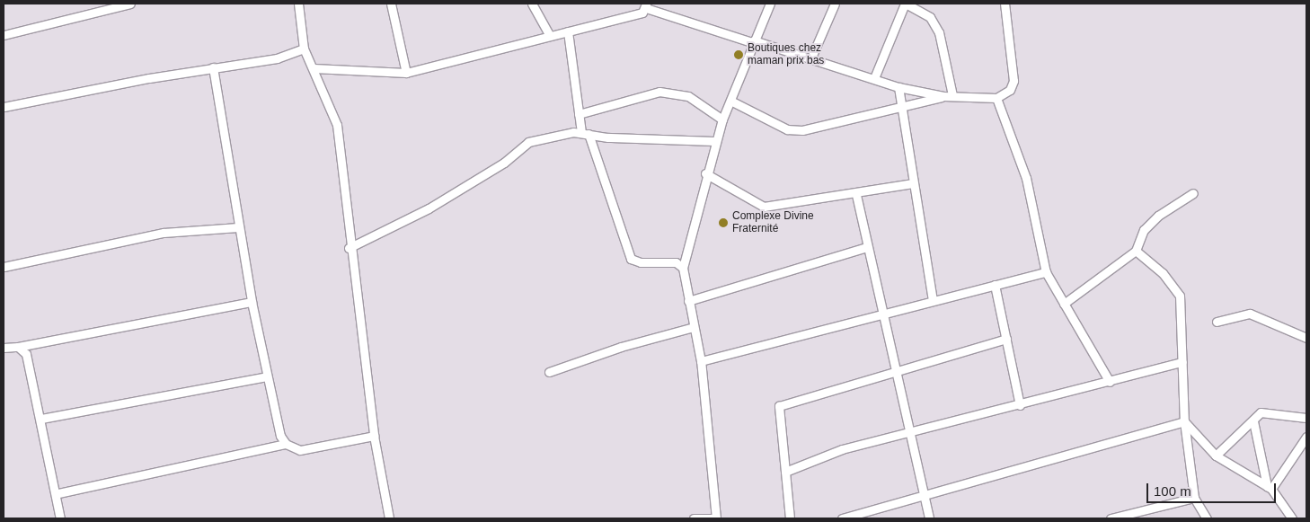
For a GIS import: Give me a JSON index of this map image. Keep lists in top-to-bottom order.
{
  "places": ["Boutiques chez maman prix bas", "Complexe Divine Fraternité"],
  "scale_bar": "100 m"
}
